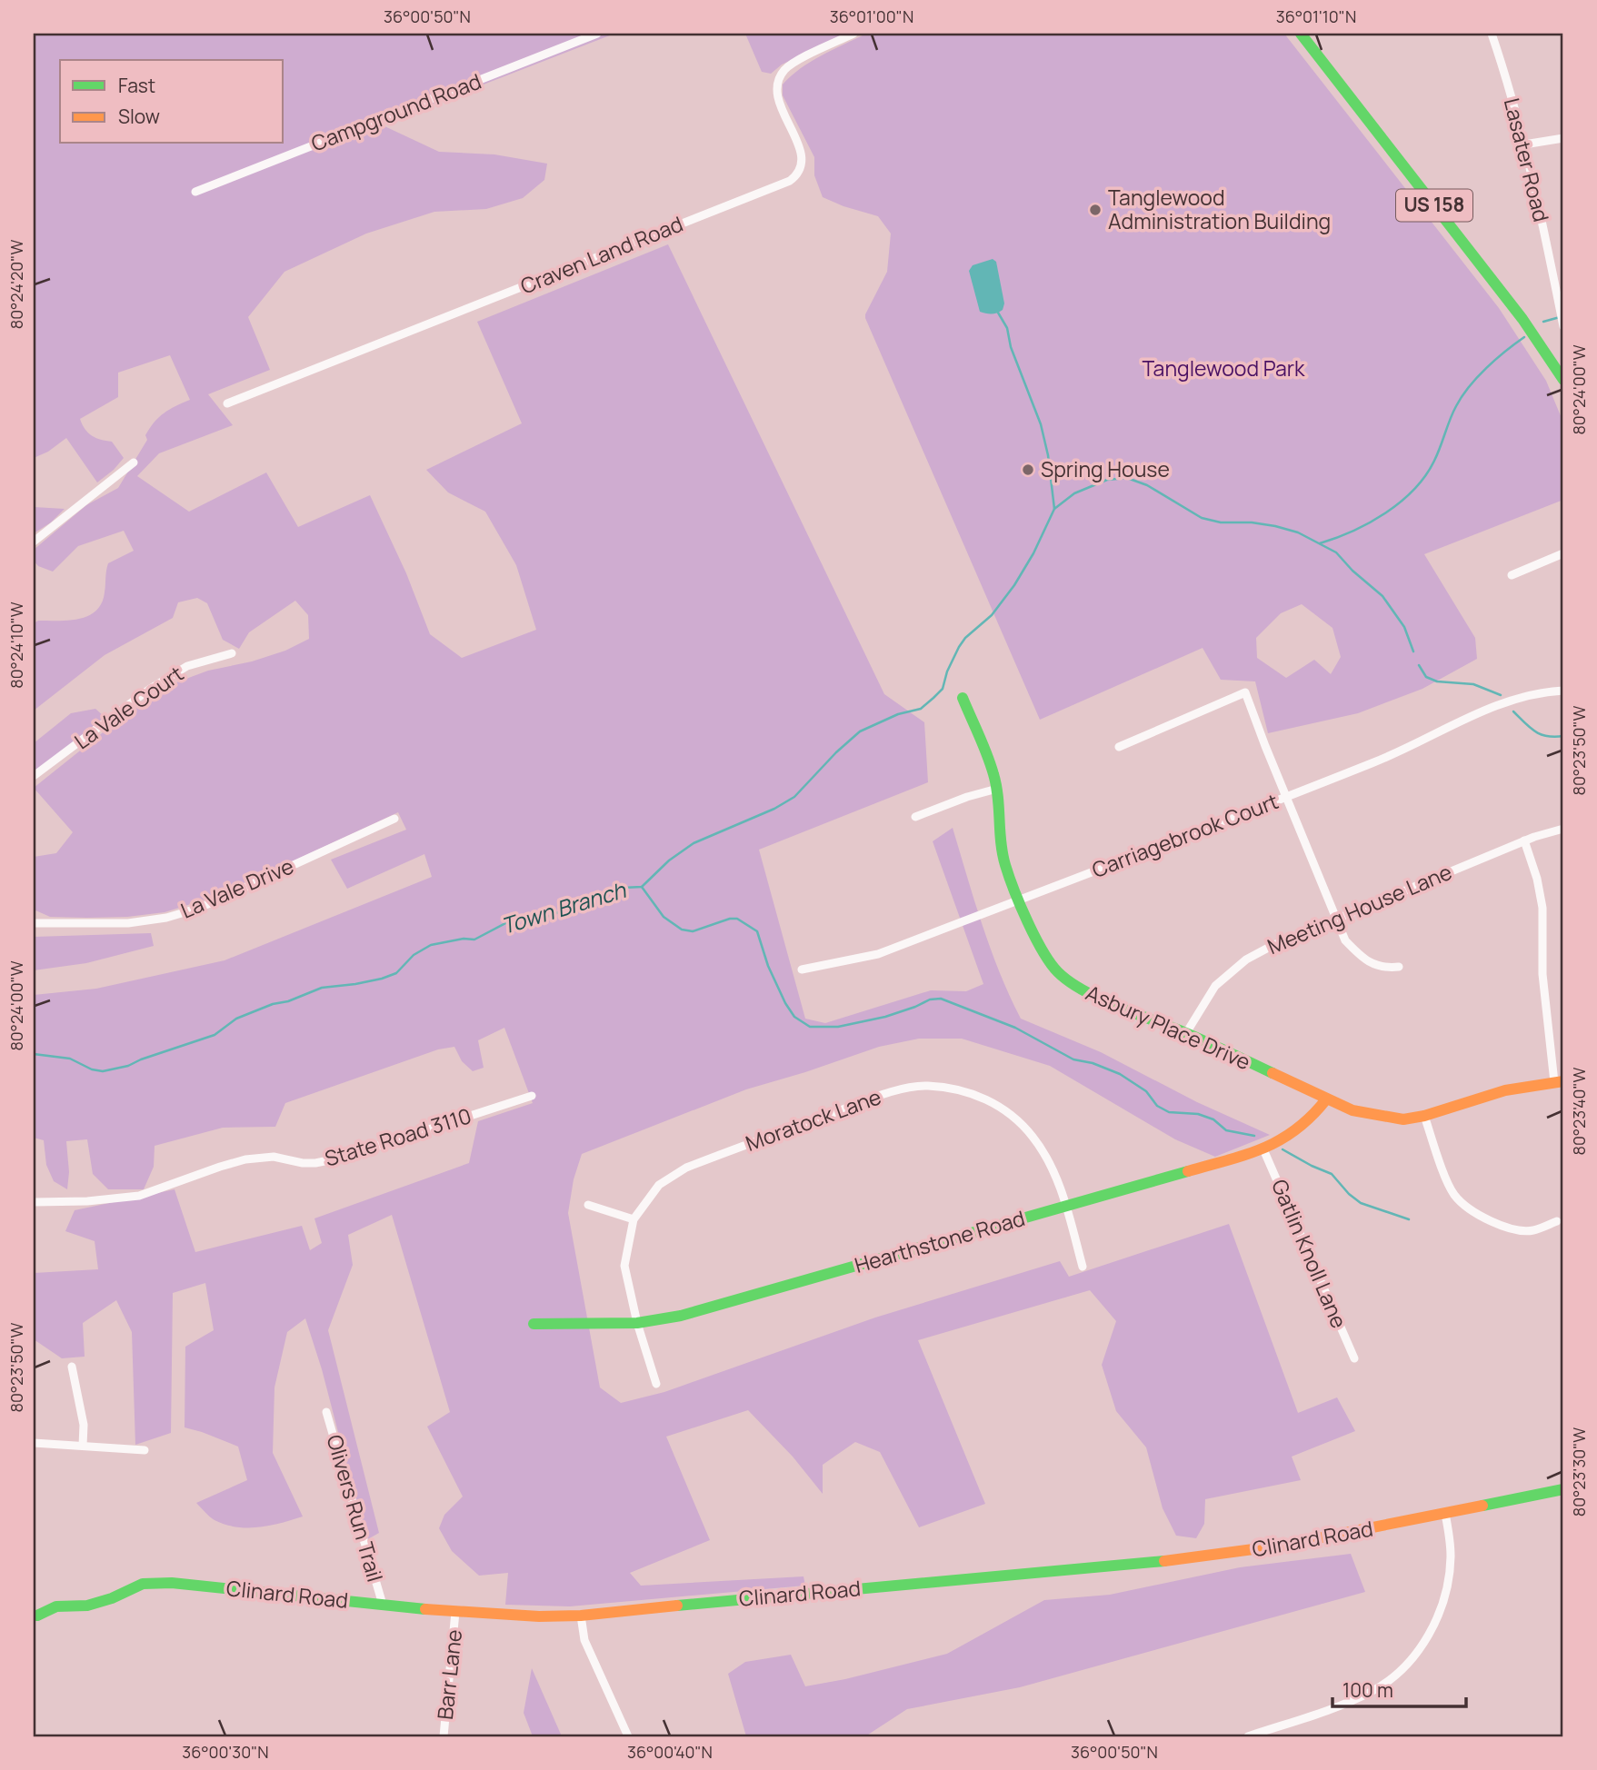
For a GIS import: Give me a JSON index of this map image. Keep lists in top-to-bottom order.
{
  "streets": {
    "street": [
      "Campground Road",
      "Lasater Road",
      "US 158",
      "Craven Land Road",
      "La Vale Court",
      "Carriagebrook Court",
      "La Vale Drive",
      "Meeting House Lane",
      "Asbury Place Drive",
      "Moratock Lane",
      "State Road 3110",
      "Hearthstone Road",
      "Gatlin Knoll Lane",
      "Olivers Run Trail",
      "Clinard Road",
      "Barr Lane"
    ]
  },
  "crossings": [
    ["Carriagebrook Court", "Asbury Place Drive"],
    ["Meeting House Lane", "Asbury Place Drive"],
    ["Asbury Place Drive", "Hearthstone Road"],
    ["Moratock Lane", "Hearthstone Road"],
    ["Hearthstone Road", "Gatlin Knoll Lane"],
    ["Olivers Run Trail", "Clinard Road"],
    ["Clinard Road", "Barr Lane"]
  ],
  "water": ["Town Branch"],
  "parks": ["Tanglewood Park"],
  "places": ["Tanglewood Administration Building", "Spring House"],
  "legend": ["Fast", "Slow"],
  "scale_bar": "100 m",
  "coordinates": [
    "36°00'50\"N",
    "36°01'00\"N",
    "36°01'10\"N",
    "80°24'20\"W",
    "80°24'00\"W",
    "80°24'10\"W",
    "80°23'50\"W",
    "80°23'40\"W",
    "80°23'30\"W",
    "36°00'30\"N",
    "36°00'40\"N"
  ]
}
